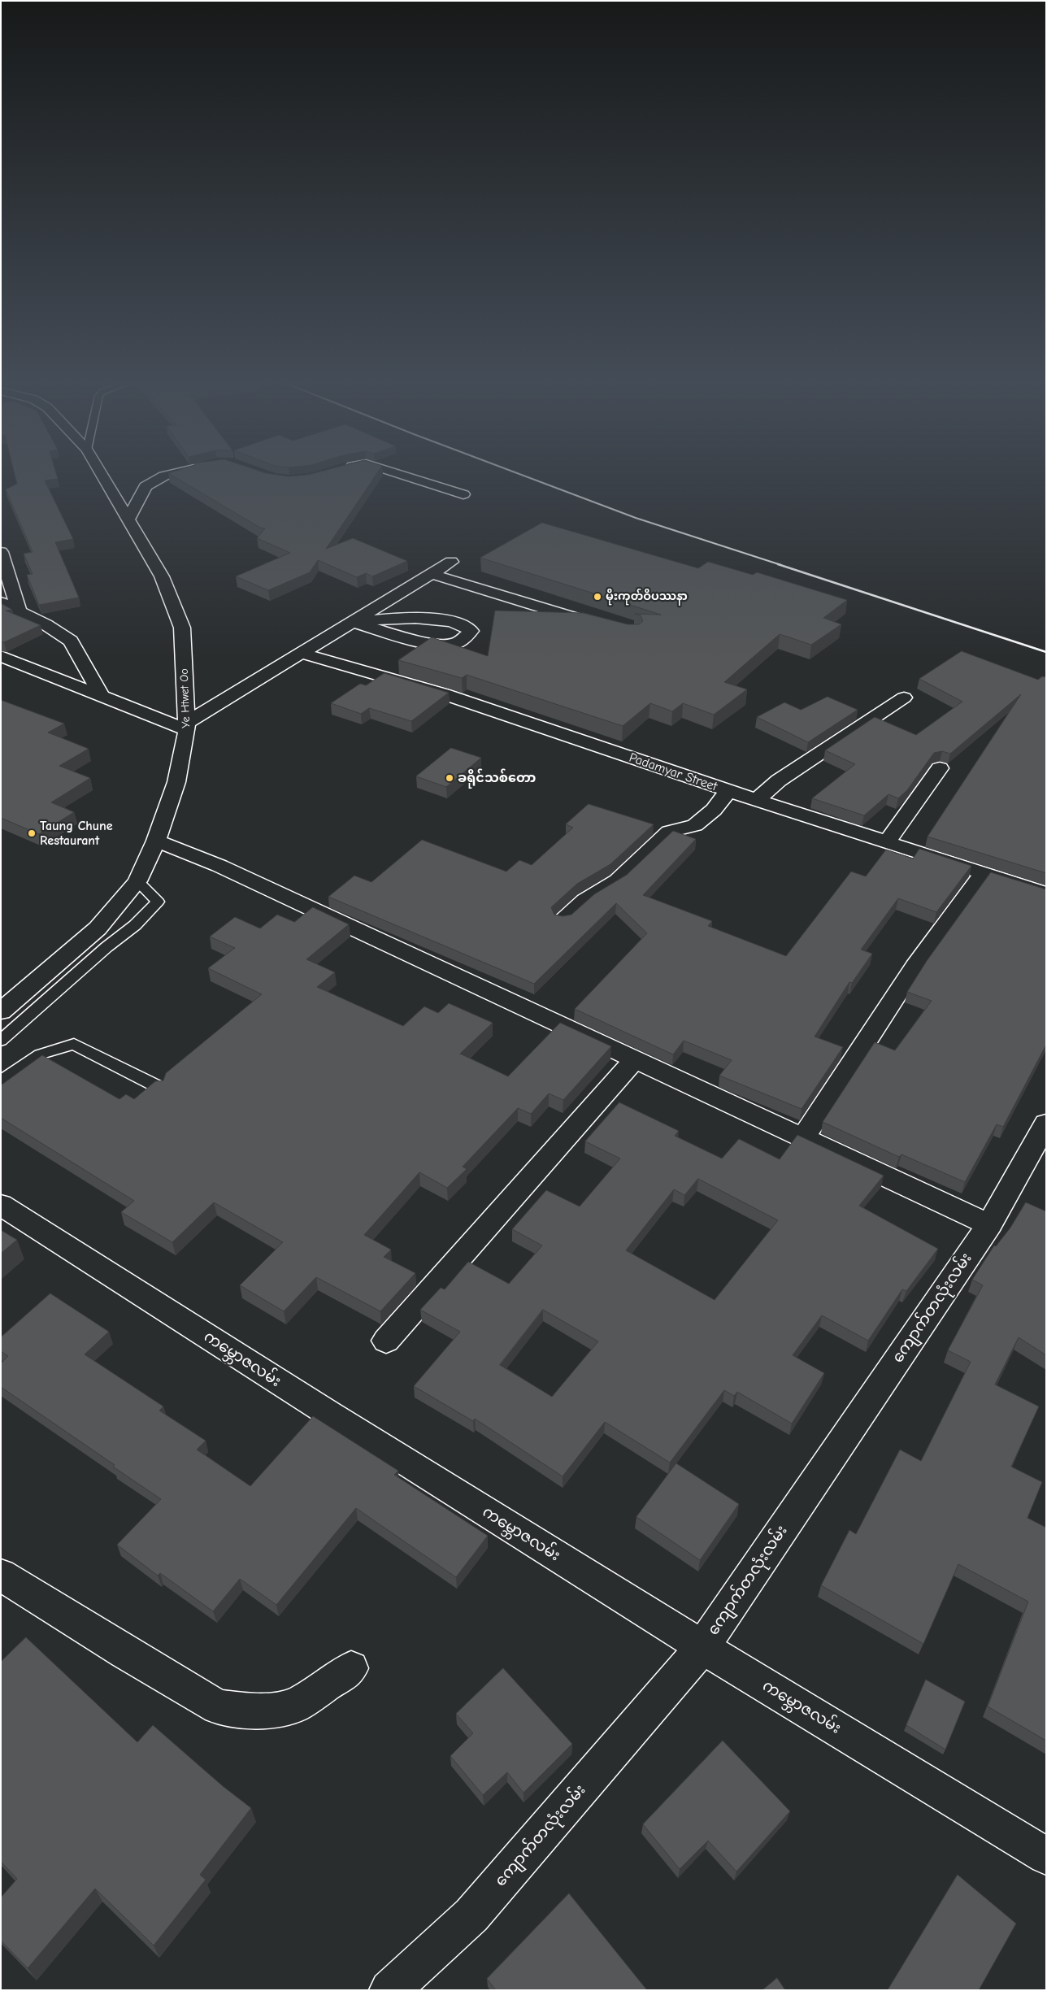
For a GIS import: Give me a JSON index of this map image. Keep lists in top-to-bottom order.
{
  "streets": {
    "street": [
      "Ye Htwet Oo",
      "Padamyar Street",
      "ကျောက်တလုံးလမ်း",
      "ကမ္ဘောဇလမ်း"
    ]
  },
  "crossings": [
    ["ကျောက်တလုံးလမ်း", "ကမ္ဘောဇလမ်း"]
  ],
  "places": ["မိုးကုတ်ဝိပဿနာ", "ခရိုင်သစ်တော", "Taung Chune Restaurant"]
}
